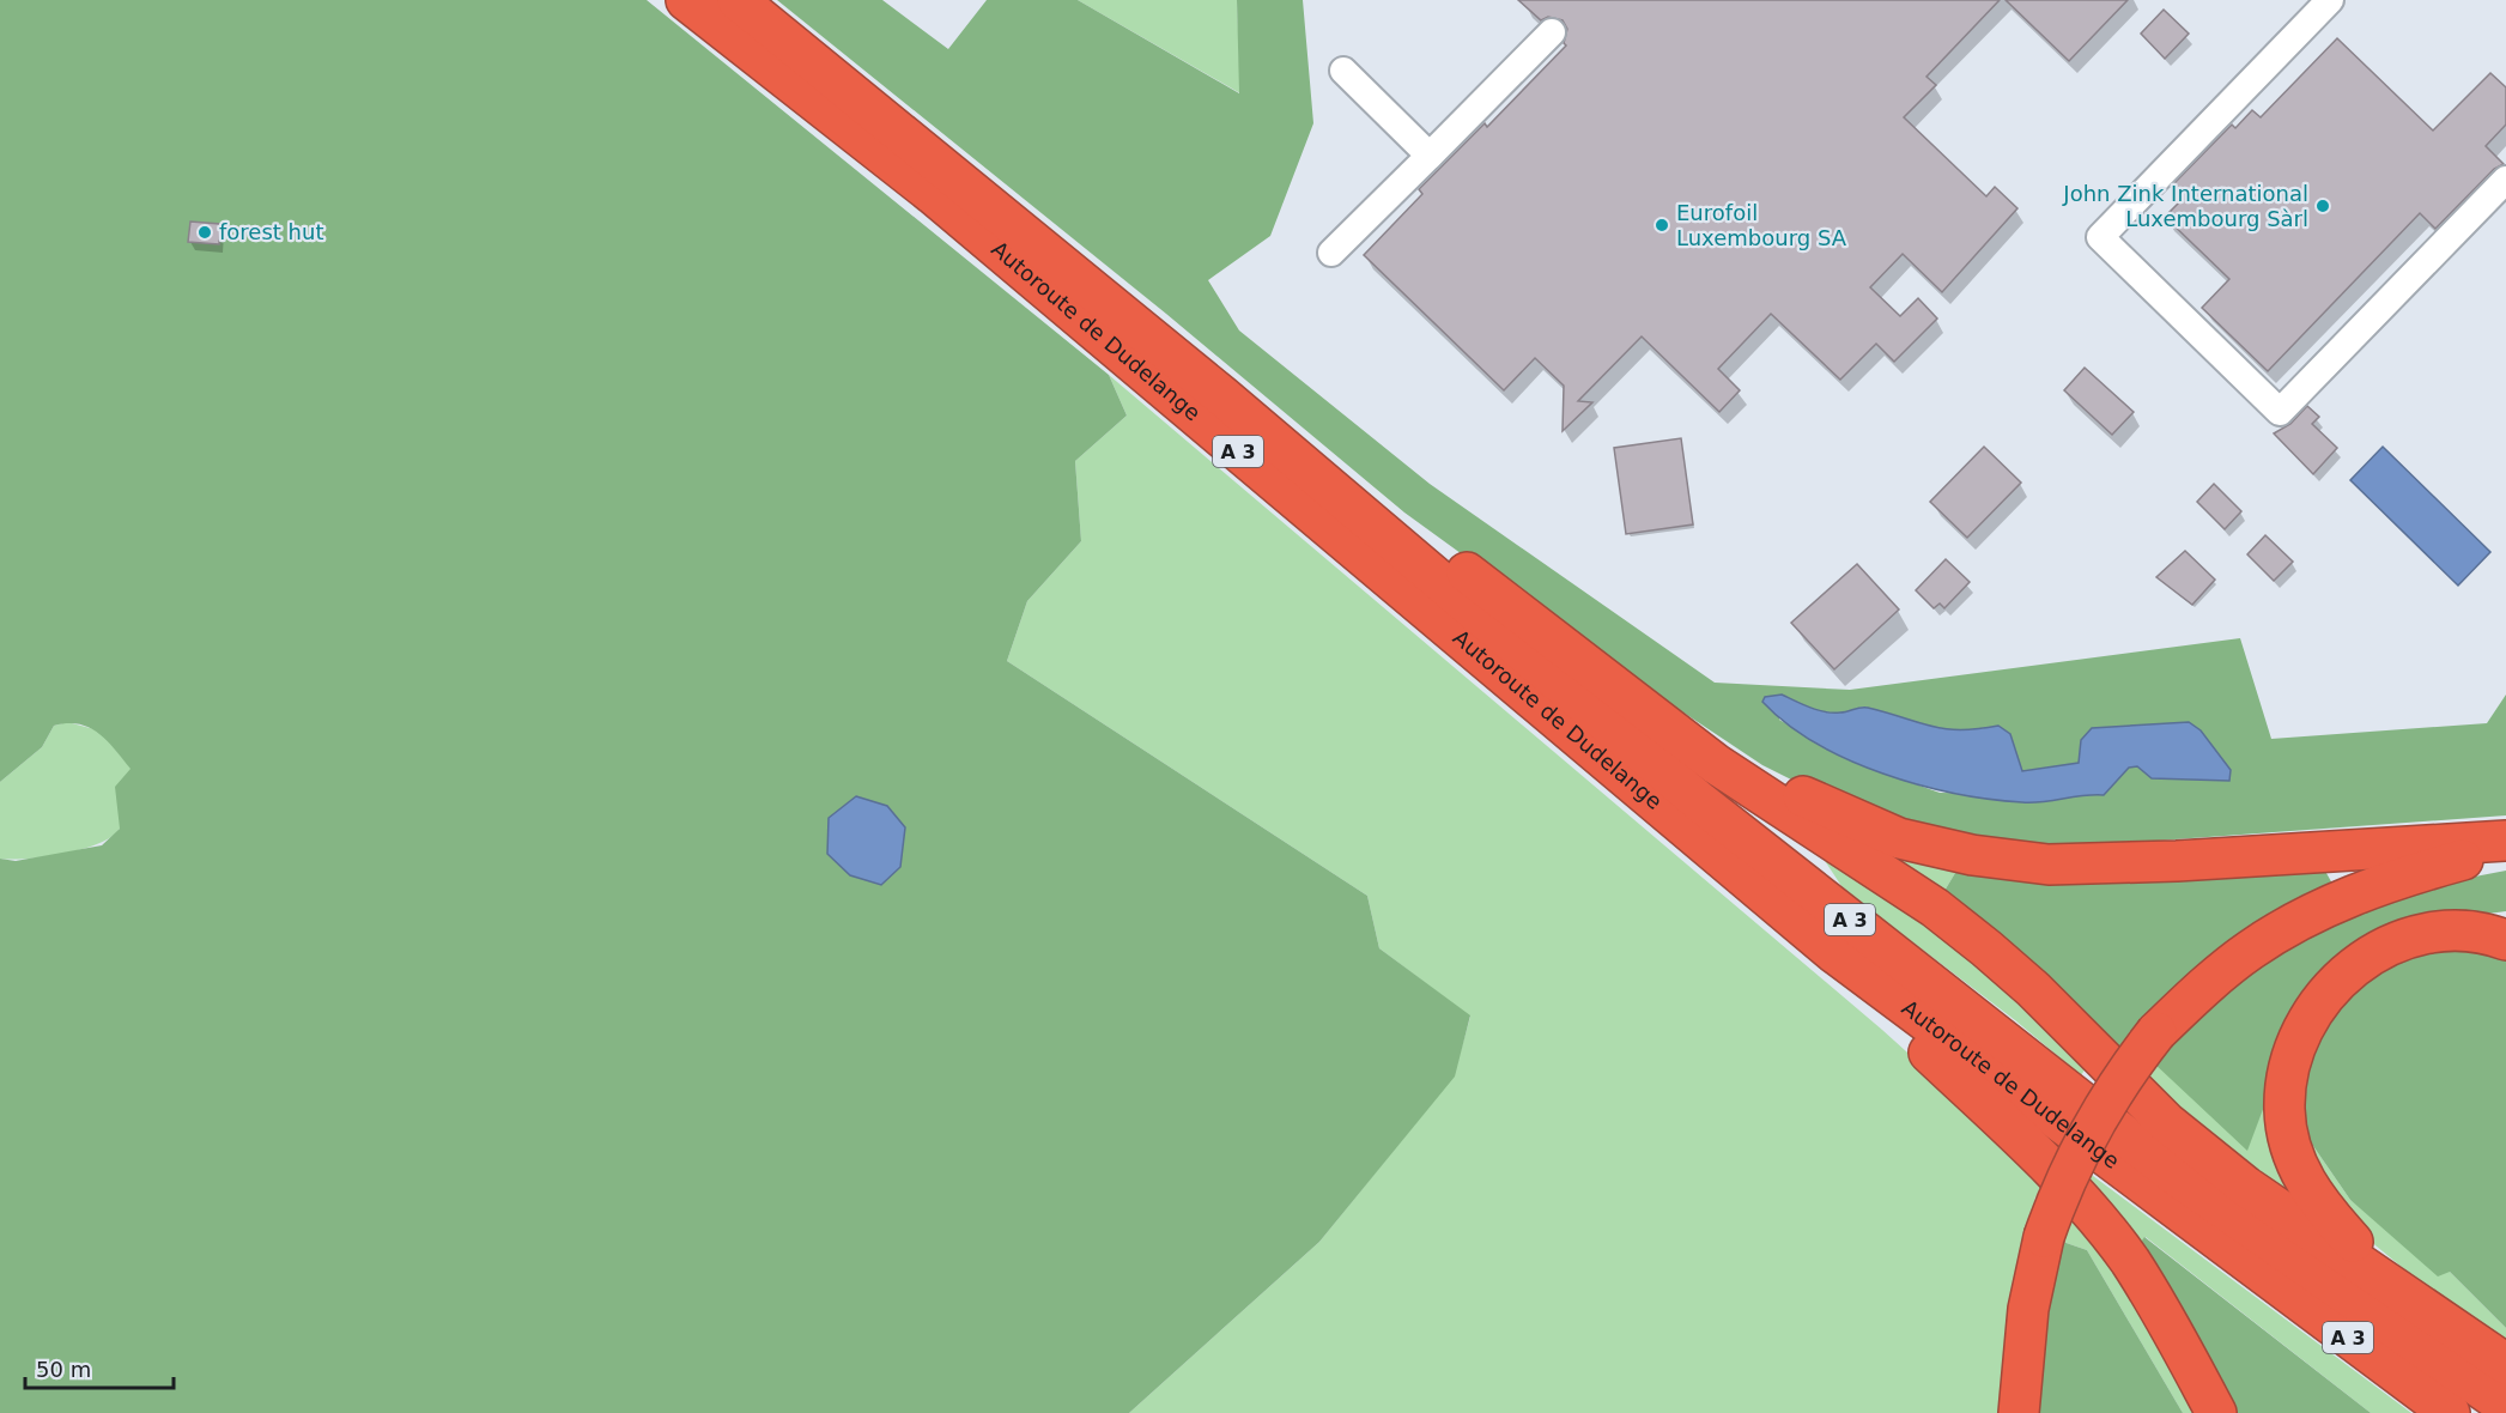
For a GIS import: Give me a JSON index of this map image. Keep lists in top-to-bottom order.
{
  "streets": {
    "highway": ["Autoroute de Dudelange", "A 3"]
  },
  "crossings": [
    ["Autoroute de Dudelange", "A 3"]
  ],
  "places": ["John Zink International Luxembourg Sàrl", "Eurofoil Luxembourg SA", "forest hut"],
  "scale_bar": "50 m"
}
